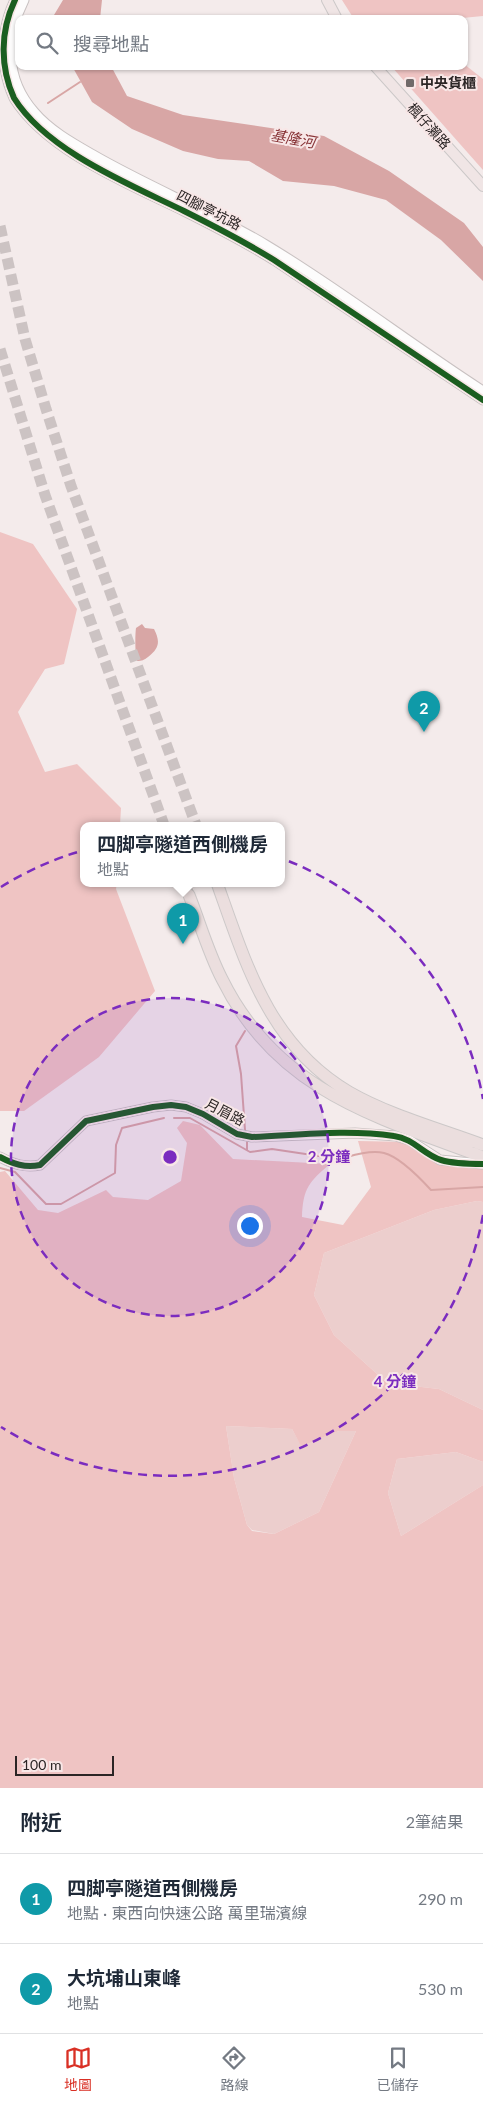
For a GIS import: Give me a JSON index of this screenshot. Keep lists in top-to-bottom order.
{
  "streets": {
    "main road": ["楓仔瀨路"],
    "street": ["四腳亭坑路", "月眉路"]
  },
  "water": ["基隆河"],
  "places": {
    "transit": ["中央貨櫃"]
  },
  "scale_bar": "100 m",
  "page": {
    "search": "搜尋地點",
    "pins": ["2", "1"],
    "popup": ["四脚亭隧道西側機房", "地點"],
    "scale": "100 m",
    "heading": ["附近", "2筆結果"],
    "list": [
      {
        "mark": "1",
        "name": "四脚亭隧道西側機房",
        "note": "地點 · 東西向快速公路 萬里瑞濱線",
        "value": "290 m"
      },
      {
        "mark": "2",
        "name": "大坑埔山東峰",
        "note": "地點",
        "value": "530 m"
      }
    ],
    "nav": ["地圖", "路線", "已儲存"]
  },
  "rings": ["2 分鐘", "4 分鐘"]
}
